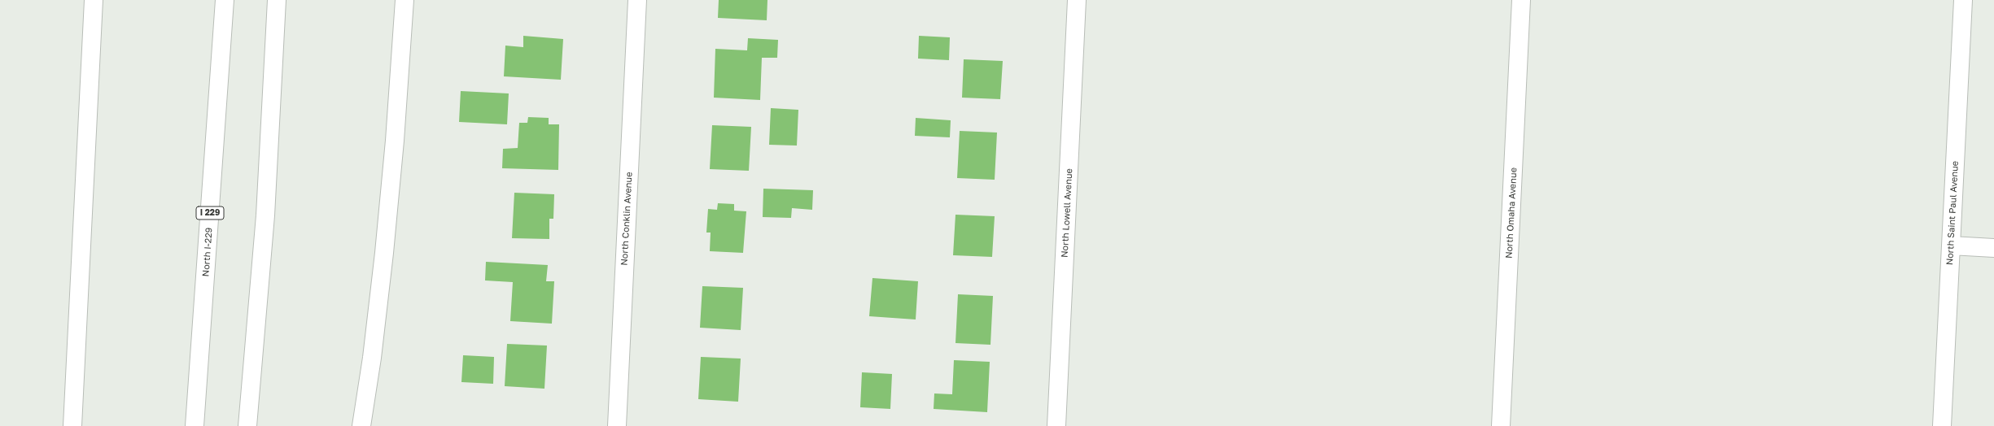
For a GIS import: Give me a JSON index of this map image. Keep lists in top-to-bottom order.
{
  "streets": {
    "main road": [
      "I 229",
      "North Lowell Avenue",
      "North Omaha Avenue",
      "North Saint Paul Avenue",
      "North Conklin Avenue",
      "North I-229"
    ]
  }
}
